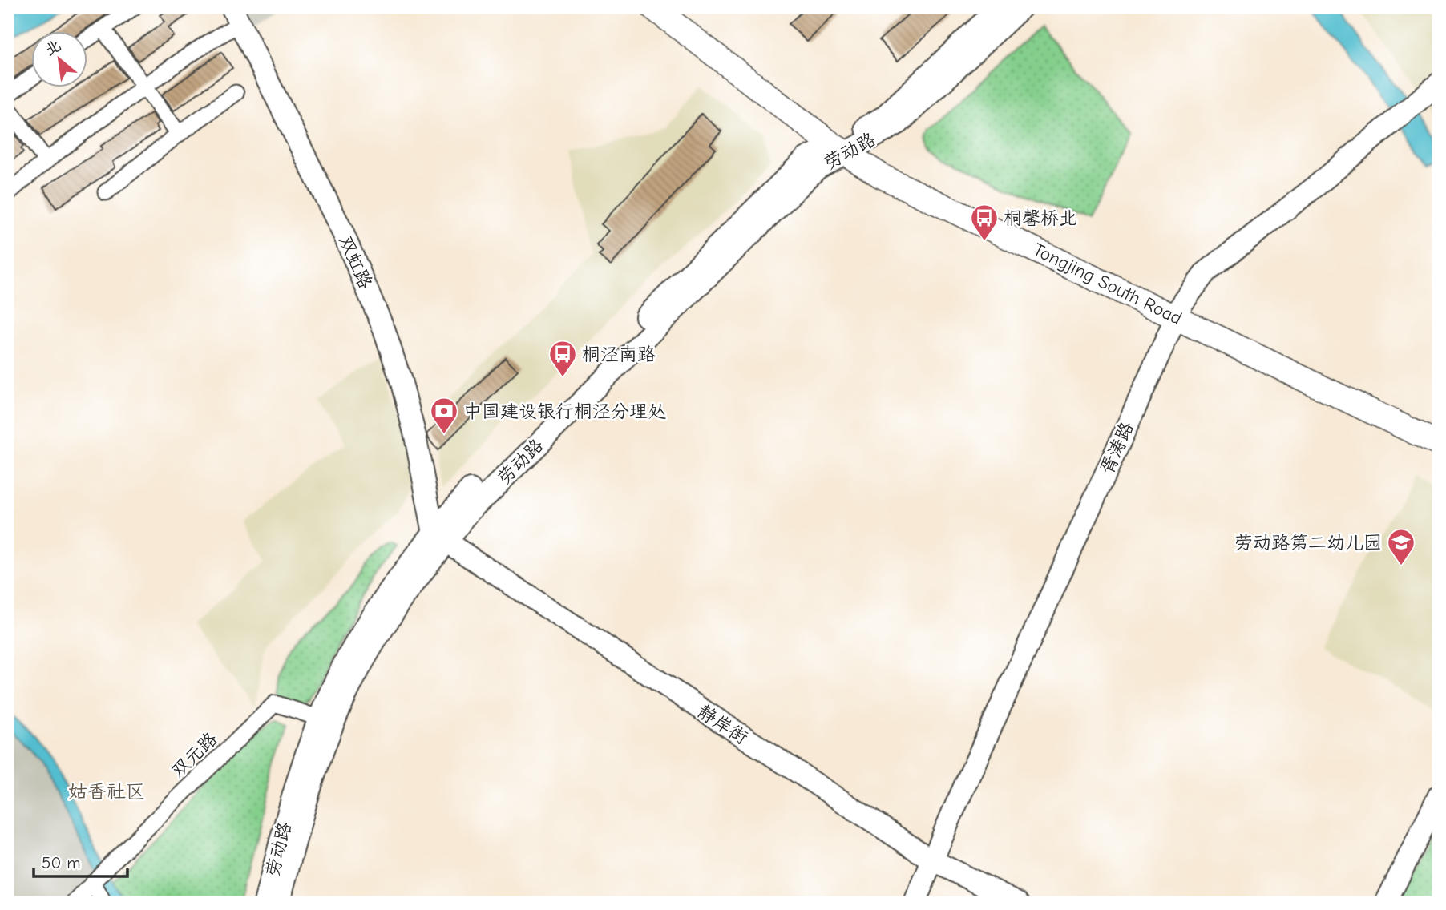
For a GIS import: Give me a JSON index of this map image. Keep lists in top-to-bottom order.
{
  "streets": {
    "main road": ["Tongjing South Road"],
    "street": [
      "劳动路",
      "双虹路",
      "胥涛路",
      "静岸街",
      "双元路"
    ]
  },
  "crossings": [
    ["劳动路", "双虹路"],
    ["劳动路", "Tongjing South Road"],
    ["劳动路", "静岸街"],
    ["劳动路", "双元路"],
    ["双虹路", "静岸街"],
    ["Tongjing South Road", "胥涛路"],
    ["胥涛路", "静岸街"]
  ],
  "districts": ["姑香社区"],
  "places": {
    "bus stop": ["桐馨桥北", "桐泾南路"],
    "bank": ["中国建设银行桐泾分理处"],
    "school or university": ["劳动路第二幼儿园"]
  },
  "scale_bar": "50 m",
  "north": "top left"
}
